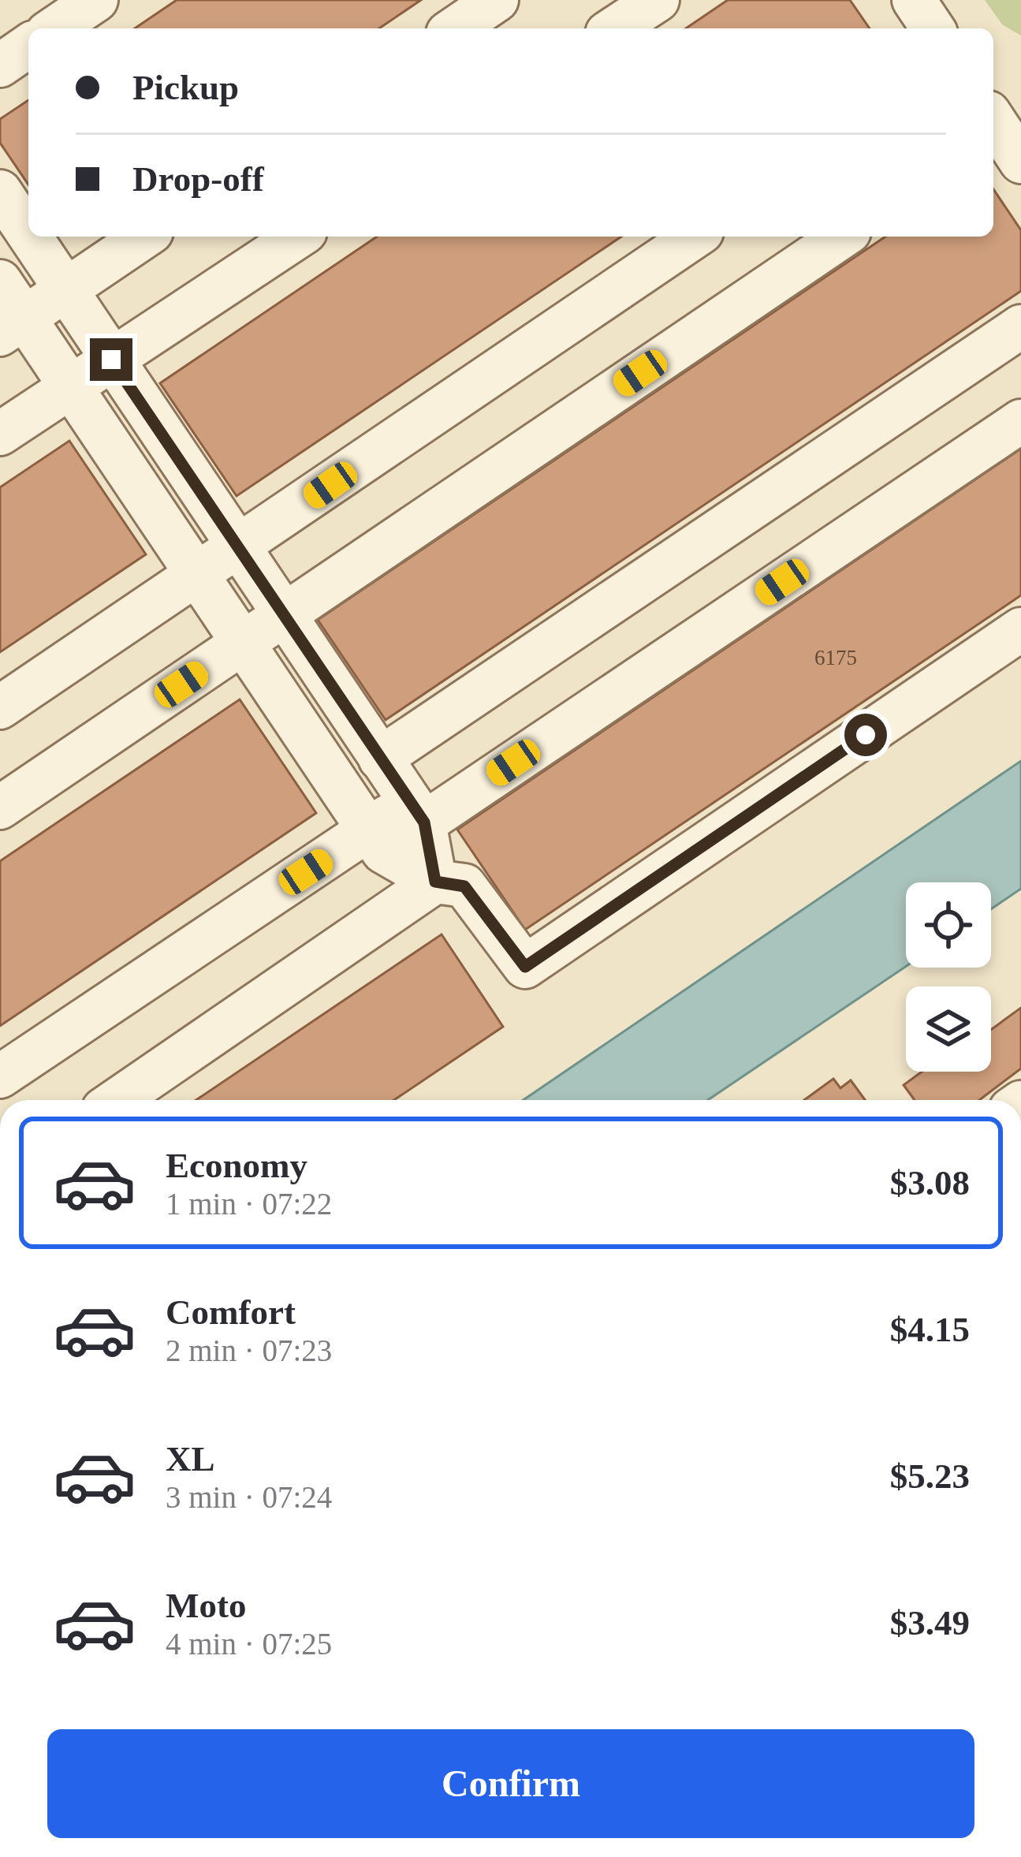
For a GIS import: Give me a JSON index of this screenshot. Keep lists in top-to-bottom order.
{
  "house_numbers": ["6175"],
  "page": {
    "banner": ["Pickup", "Drop-off"],
    "list": [
      {
        "name": "Economy",
        "note": "1 min · 07:22",
        "value": "$3.08"
      },
      {
        "name": "Comfort",
        "note": "2 min · 07:23",
        "value": "$4.15"
      },
      {
        "name": "XL",
        "note": "3 min · 07:24",
        "value": "$5.23"
      },
      {
        "name": "Moto",
        "note": "4 min · 07:25",
        "value": "$3.49"
      }
    ],
    "buttons": "Confirm"
  }
}
